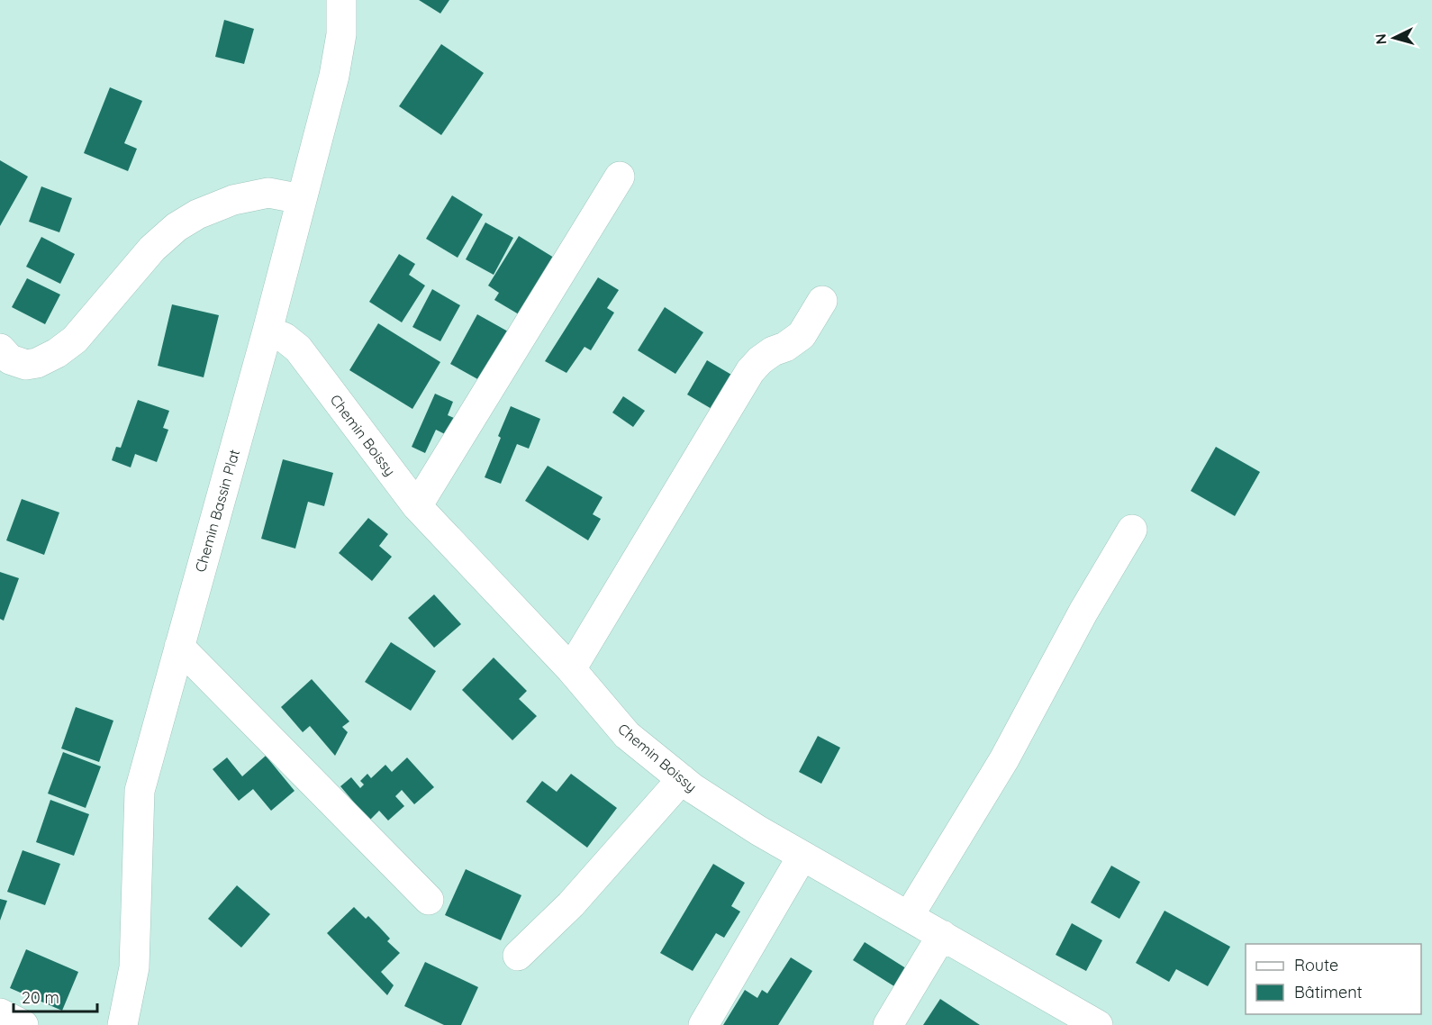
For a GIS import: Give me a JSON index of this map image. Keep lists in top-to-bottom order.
{
  "streets": {
    "street": ["Chemin Boissy", "Chemin Bassin Plat"]
  },
  "crossings": [
    ["Chemin Boissy", "Chemin Bassin Plat"]
  ],
  "legend": ["Route", "Bâtiment"],
  "scale_bar": "20 m",
  "north": "left"
}
